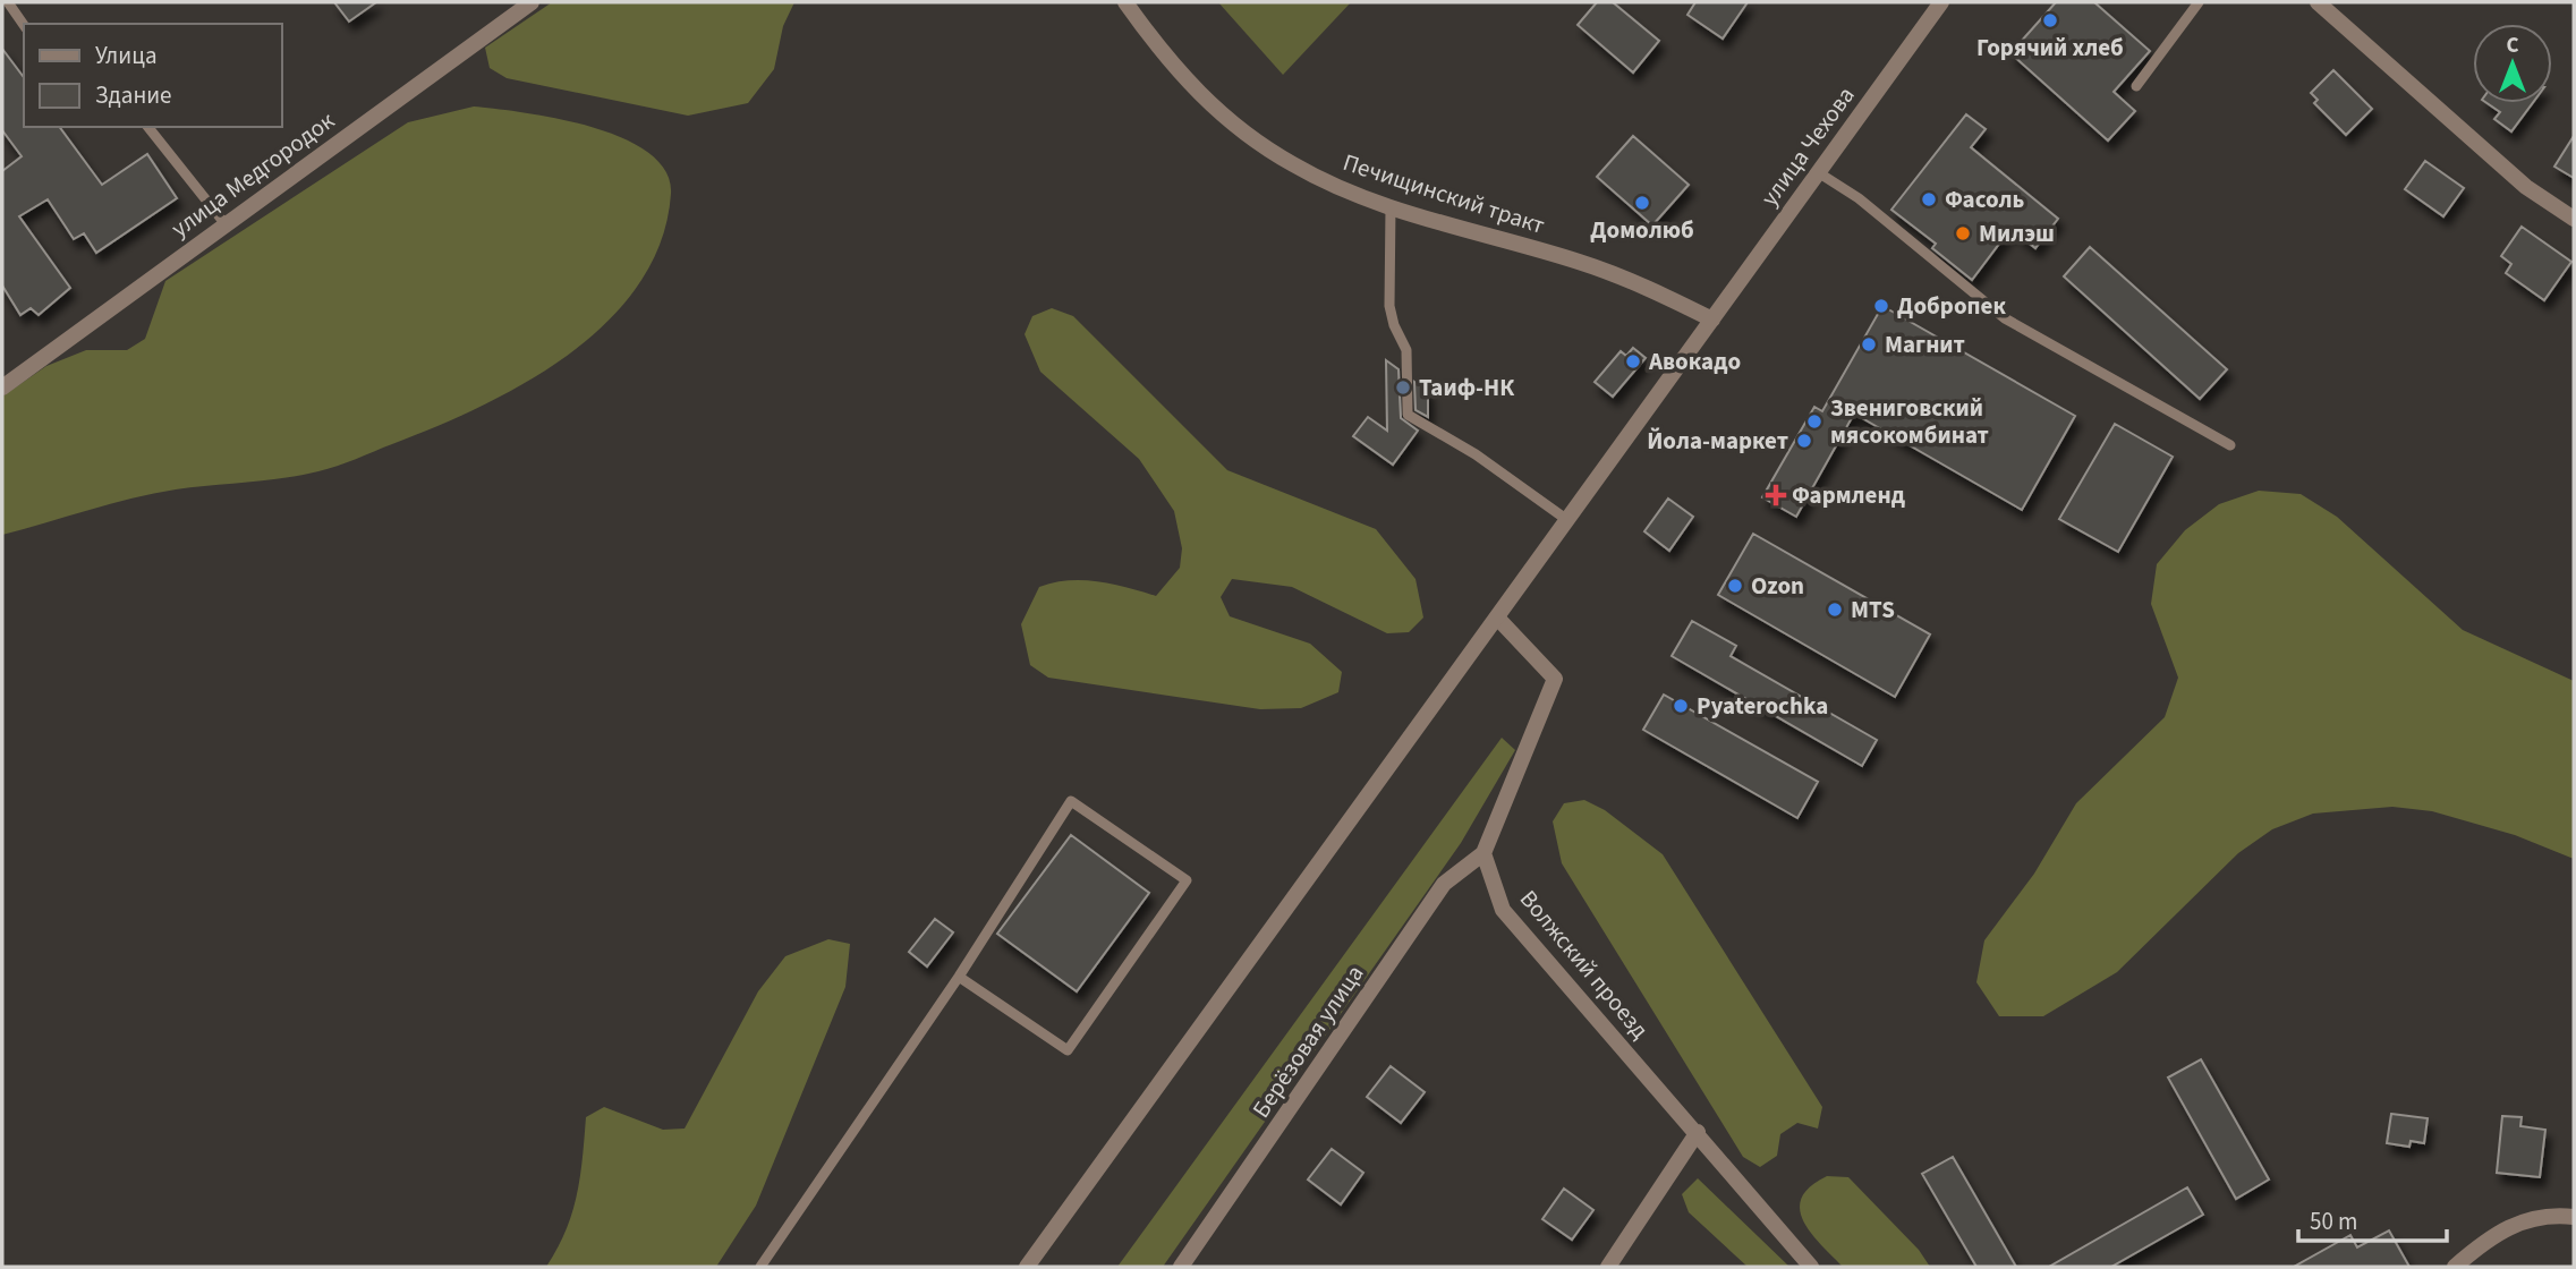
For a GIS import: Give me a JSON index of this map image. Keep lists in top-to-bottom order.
{
  "streets": {
    "street": [
      "улица Чехова",
      "улица Медгородок",
      "Печищинский тракт",
      "Волжский проезд",
      "Берёзовая улица"
    ]
  },
  "crossings": [
    ["улица Чехова", "Печищинский тракт"],
    ["Волжский проезд", "Берёзовая улица"]
  ],
  "places": {
    "other": [
      "Горячий хлеб",
      "Фасоль",
      "Домолюб",
      "Милэш",
      "Добропек",
      "Магнит",
      "Авокадо",
      "Таиф-НК",
      "Звениговский мясокомбинат",
      "Йола-маркет",
      "Ozon",
      "MTS",
      "Pyaterochka"
    ],
    "health": ["Фармленд"]
  },
  "legend": ["Улица", "Здание"],
  "scale_bar": "50 m",
  "north": "top"
}
